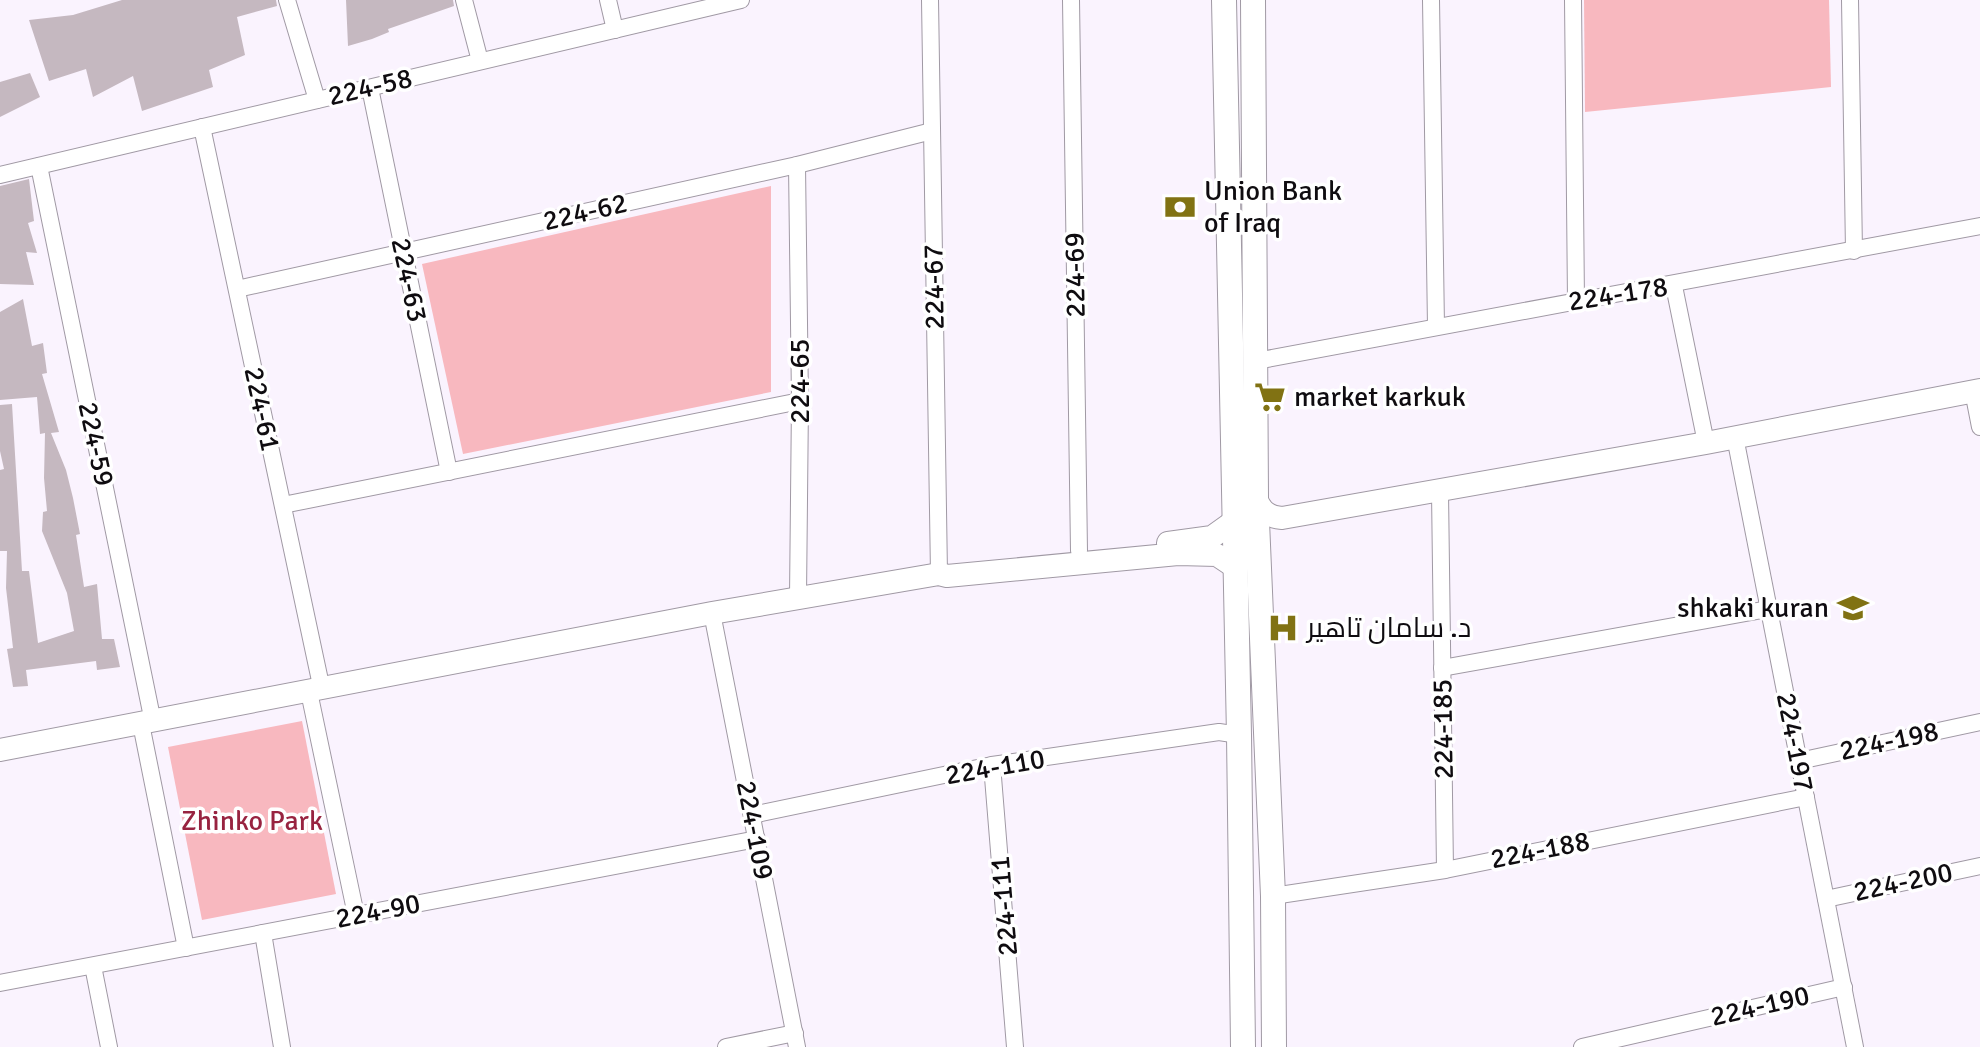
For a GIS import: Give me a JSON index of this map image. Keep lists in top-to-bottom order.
{
  "streets": {
    "street": [
      "224-58",
      "224-62",
      "224-69",
      "224-63",
      "224-67",
      "224-178",
      "224-65",
      "224-61",
      "224-59",
      "224-185",
      "224-198",
      "224-197",
      "224-110",
      "224-109",
      "224-188",
      "224-200",
      "224-111",
      "224-90",
      "224-190"
    ]
  },
  "crossings": [
    ["224-58", "224-63"],
    ["224-58", "224-61"],
    ["224-58", "224-59"],
    ["224-62", "224-63"],
    ["224-62", "224-67"],
    ["224-62", "224-65"],
    ["224-62", "224-61"],
    ["224-61", "224-90"],
    ["224-59", "224-90"],
    ["224-185", "224-188"],
    ["224-198", "224-197"],
    ["224-197", "224-188"],
    ["224-197", "224-200"],
    ["224-197", "224-190"],
    ["224-110", "224-109"],
    ["224-110", "224-111"],
    ["224-109", "224-90"]
  ],
  "parks": ["Zhinko Park"],
  "places": {
    "bank": ["Union Bank of Iraq"],
    "supermarket": ["market karkuk"],
    "school or university": ["shkaki kuran"],
    "hospital": ["د. سامان تاهیر"]
  }
}
